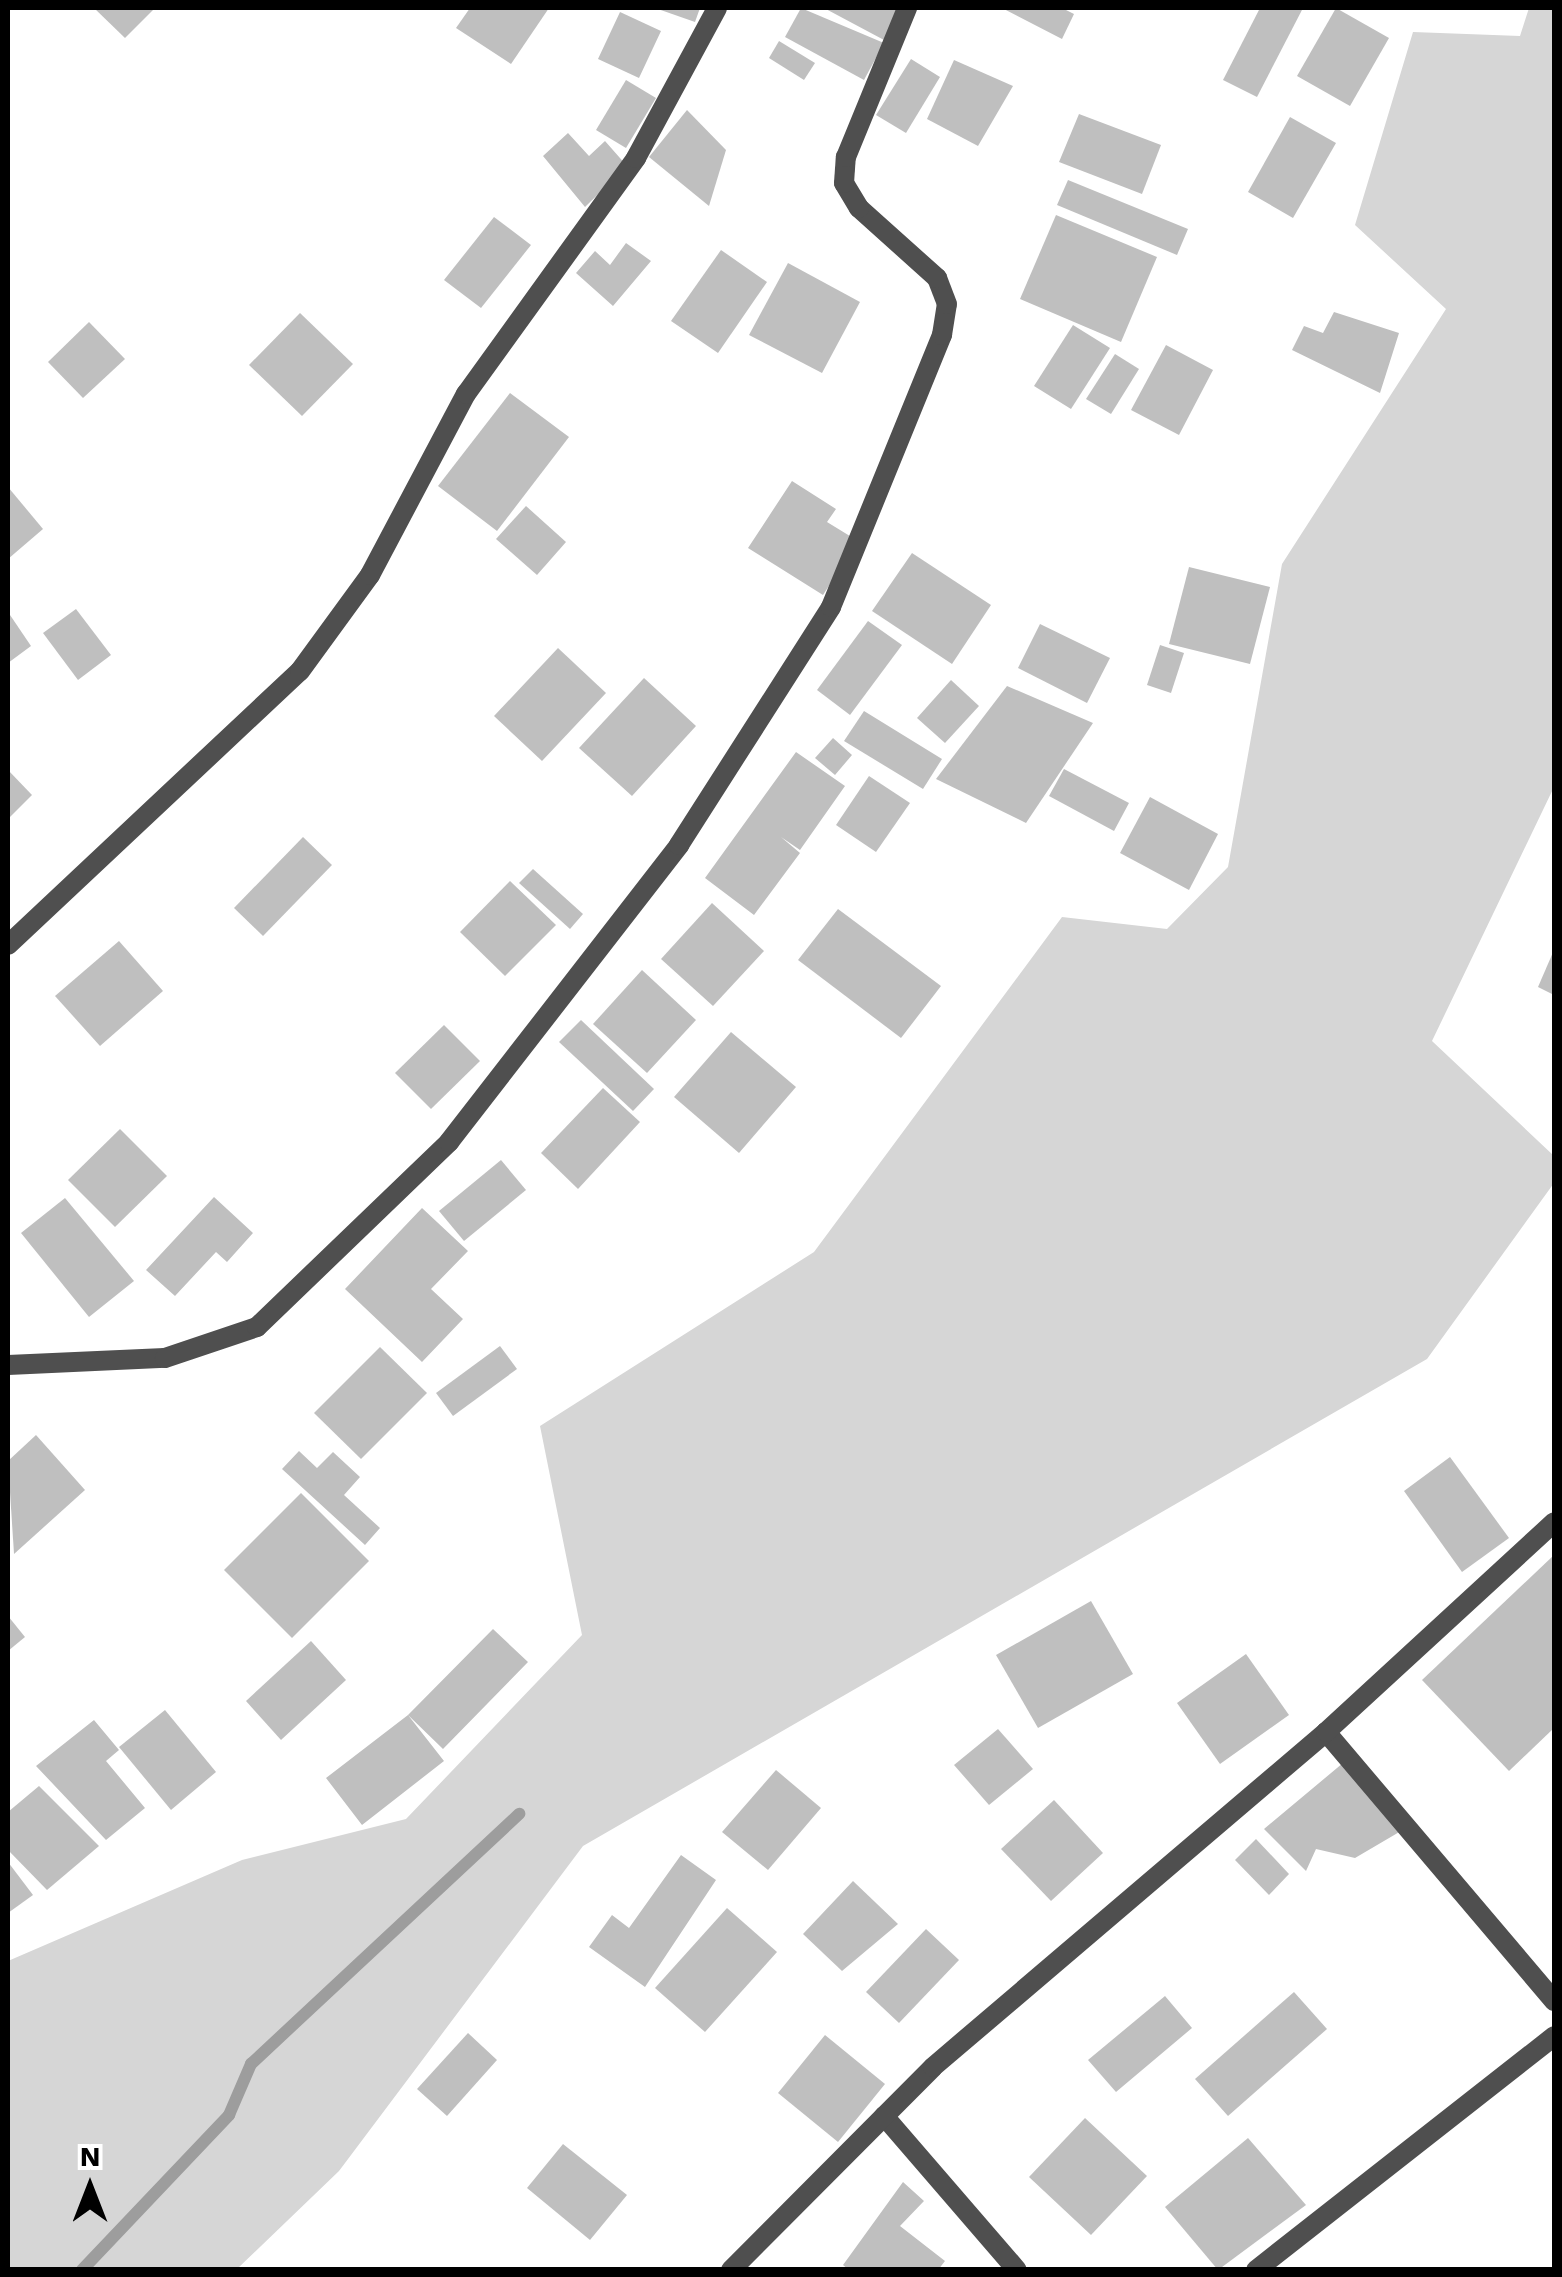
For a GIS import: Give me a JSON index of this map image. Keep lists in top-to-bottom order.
{
  "north": "top"
}
